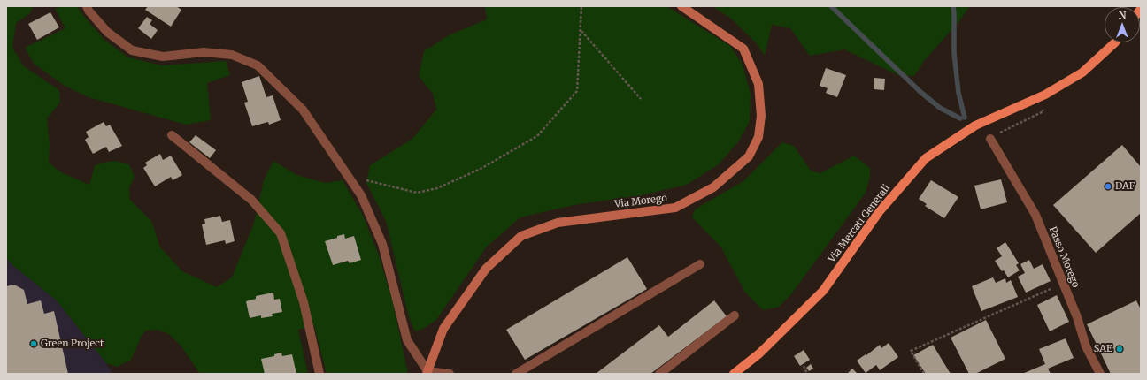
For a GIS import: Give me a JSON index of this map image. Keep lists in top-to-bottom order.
{
  "streets": {
    "main road": ["Via Mercati Generali"],
    "street": ["Via Morego", "Passo Morego"]
  },
  "places": ["DAF", "Green Project", "SAE"],
  "north": "top"
}
